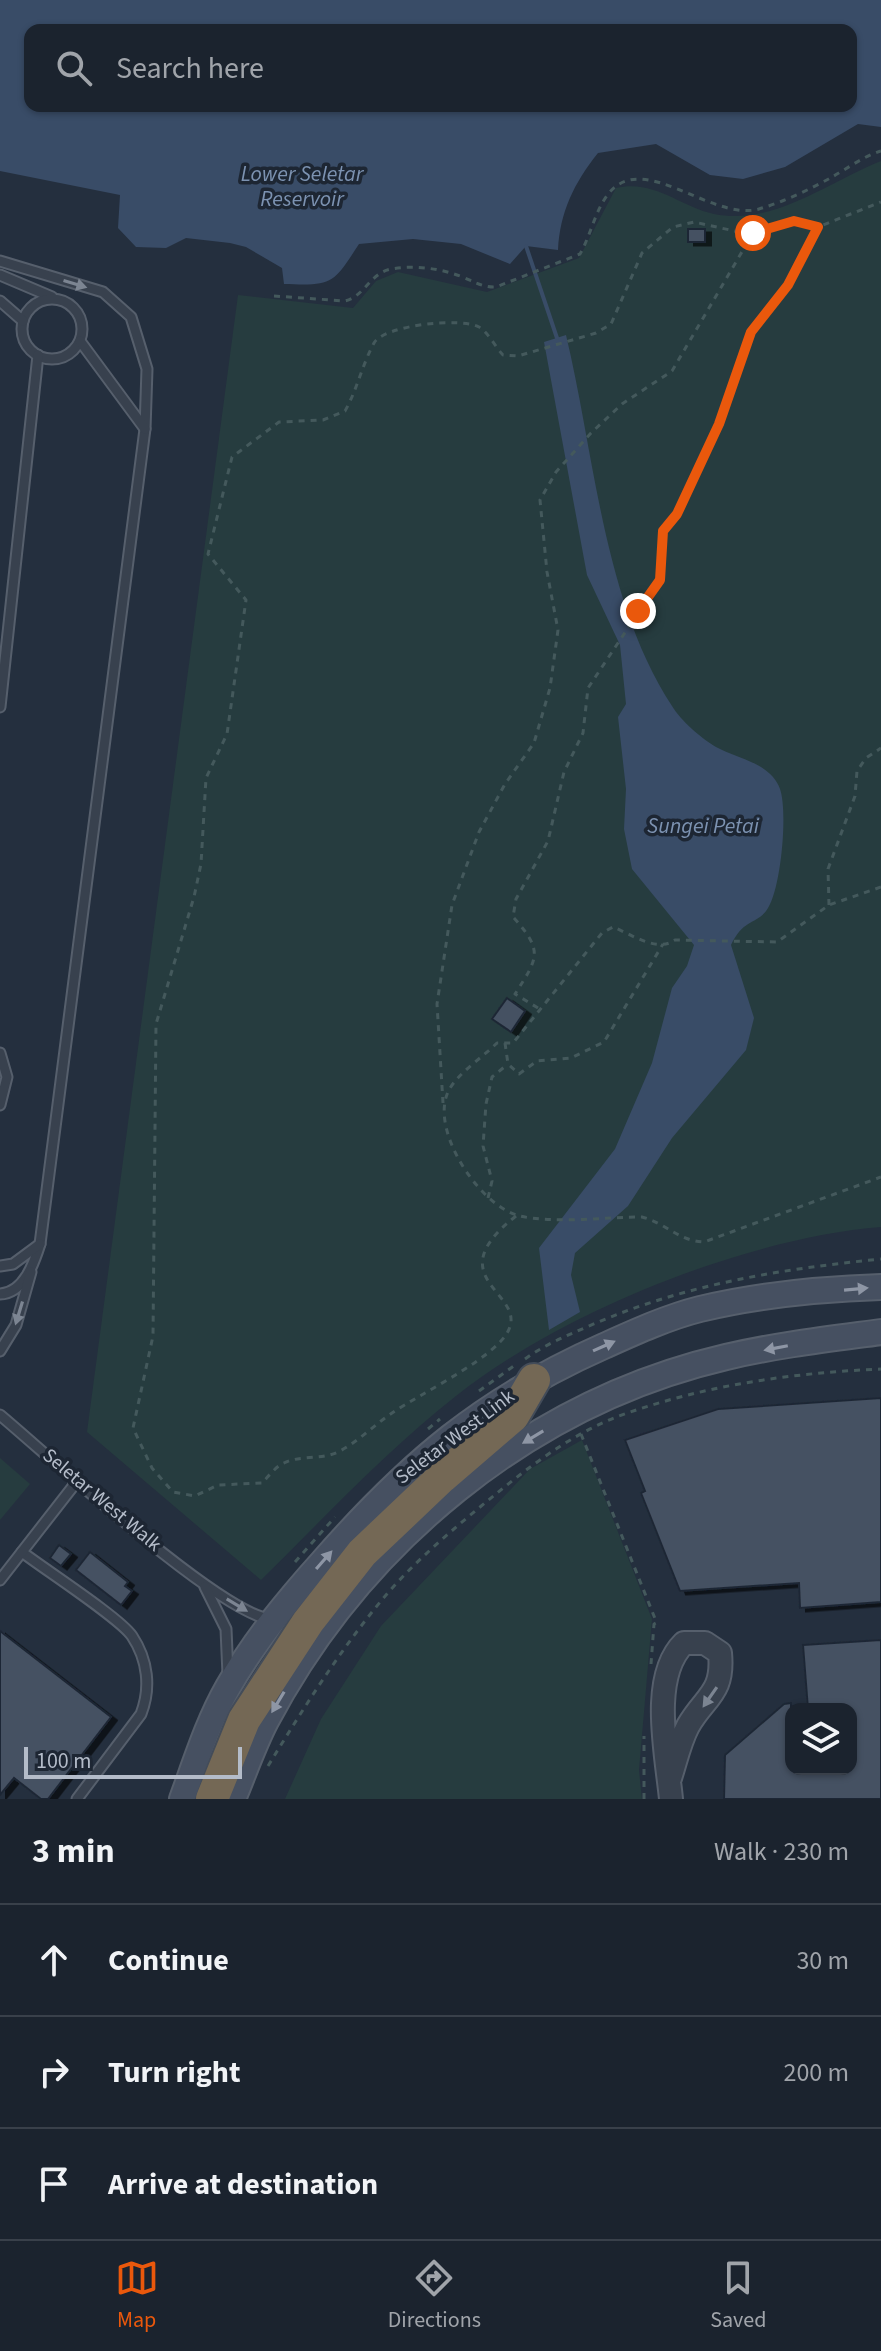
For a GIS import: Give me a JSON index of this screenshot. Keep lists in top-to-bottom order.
{
  "streets": {
    "main road": ["Seletar West Link"],
    "lane": ["Seletar West Walk"]
  },
  "crossings": [
    ["Seletar West Link", "Seletar West Walk"]
  ],
  "water": ["Lower Seletar Reservoir", "Sungei Petai"],
  "scale_bar": "100 m",
  "page": {
    "search": "Search here",
    "scale": "100 m",
    "heading": ["3 min", "Walk · 230 m"],
    "list": [
      ["Continue", "30 m"],
      ["Turn right", "200 m"],
      "Arrive at destination"
    ],
    "nav": ["Map", "Directions", "Saved"]
  }
}
